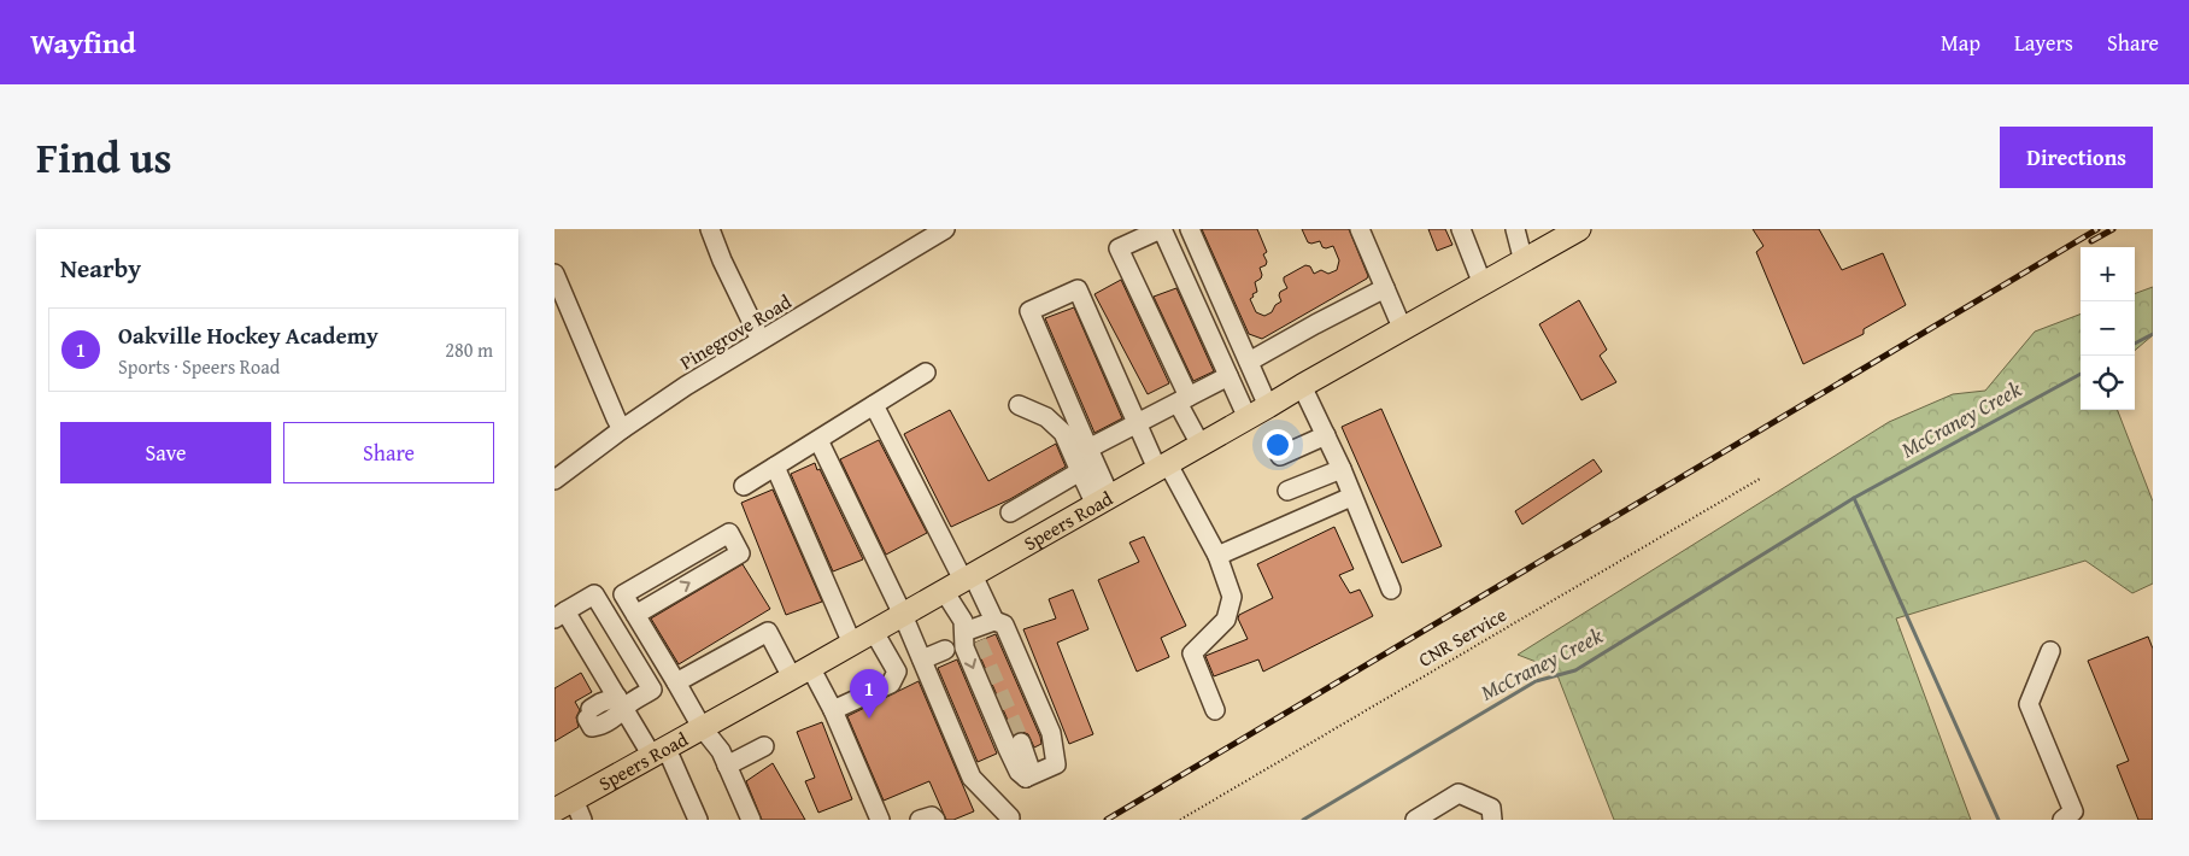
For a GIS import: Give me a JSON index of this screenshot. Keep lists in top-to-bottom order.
{
  "streets": {
    "main road": ["Speers Road"],
    "street": ["Pinegrove Road"],
    "path": ["CNR Service"]
  },
  "water": ["McCraney Creek"],
  "page": {
    "header": "Wayfind",
    "nav": ["Map", "Layers", "Share"],
    "title": "Find us",
    "buttons": [
      "Directions",
      ["Save", "Share"]
    ],
    "heading": "Nearby",
    "map_buttons": ["+", "−"],
    "list": [
      {
        "mark": "1",
        "name": "Oakville Hockey Academy",
        "note": "Sports · Speers Road",
        "value": "280 m"
      }
    ],
    "pins": "1"
  }
}
